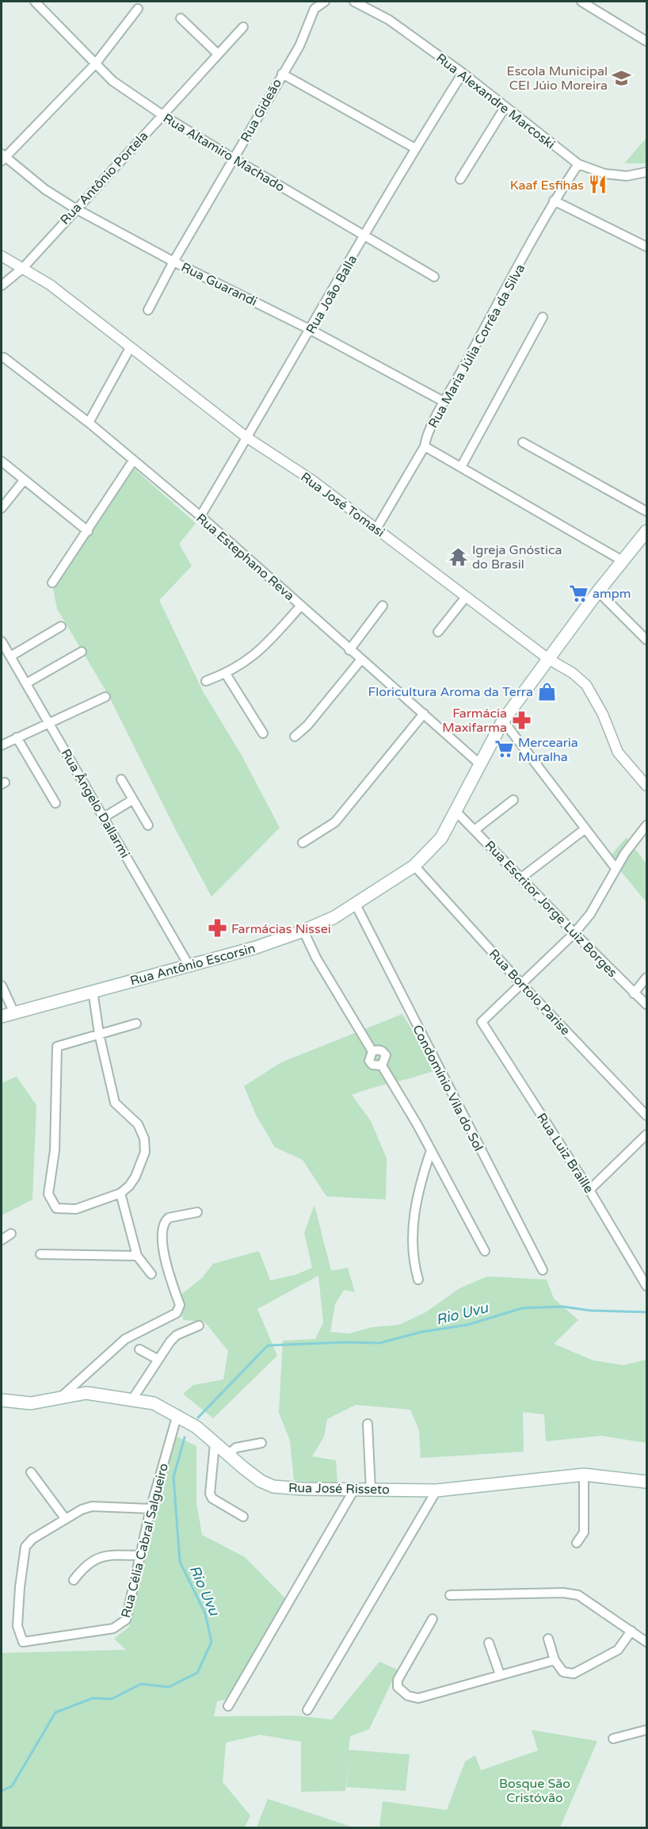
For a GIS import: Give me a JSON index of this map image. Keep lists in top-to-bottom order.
{
  "streets": {
    "main road": ["Rua Antônio Escorsin", "Rua José Risseto"],
    "street": [
      "Rua Alexandre Marcoski",
      "Rua Gideão",
      "Rua Altamiro Machado",
      "Rua Antônio Portela",
      "Rua Guarandi",
      "Rua João Balla",
      "Rua Maria Júlia Corrêa da Silva",
      "Rua José Tomasi",
      "Rua Estephano Reva",
      "Rua Ângelo Dallarmi",
      "Rua Escritor Jorge Luiz Borges",
      "Rua Bortolo Parise",
      "Condomínio Vila do Sol",
      "Rua Luiz Braille",
      "Rua Célia Cabral Salgueiro"
    ]
  },
  "crossings": [
    ["Rua Alexandre Marcoski", "Rua João Balla"],
    ["Rua Alexandre Marcoski", "Rua Maria Júlia Corrêa da Silva"],
    ["Rua Gideão", "Rua Altamiro Machado"],
    ["Rua Gideão", "Rua Guarandi"],
    ["Rua Altamiro Machado", "Rua Antônio Portela"],
    ["Rua Altamiro Machado", "Rua João Balla"],
    ["Rua Antônio Portela", "Rua Guarandi"],
    ["Rua Antônio Portela", "Rua José Tomasi"],
    ["Rua Guarandi", "Rua João Balla"],
    ["Rua Guarandi", "Rua Maria Júlia Corrêa da Silva"],
    ["Rua João Balla", "Rua José Tomasi"],
    ["Rua João Balla", "Rua Estephano Reva"],
    ["Rua Maria Júlia Corrêa da Silva", "Rua José Tomasi"],
    ["Rua José Tomasi", "Rua Antônio Escorsin"],
    ["Rua Estephano Reva", "Rua Antônio Escorsin"],
    ["Rua Ângelo Dallarmi", "Rua Antônio Escorsin"],
    ["Rua Escritor Jorge Luiz Borges", "Rua Antônio Escorsin"],
    ["Rua Antônio Escorsin", "Rua Bortolo Parise"],
    ["Rua Antônio Escorsin", "Condomínio Vila do Sol"],
    ["Rua Bortolo Parise", "Rua Luiz Braille"],
    ["Rua José Risseto", "Rua Célia Cabral Salgueiro"]
  ],
  "water": ["Rio Uvu"],
  "parks": ["Bosque São Cristóvão"],
  "places": {
    "school or university": ["Escola Municipal CEI Júio Moreira"],
    "restaurant": ["Kaaf Esfihas"],
    "temple": ["Igreja Gnóstica do Brasil"],
    "supermarket": ["ampm", "Mercearia Muralha"],
    "shop": ["Floricultura Aroma da Terra"],
    "pharmacy": ["Farmácia Maxifarma", "Farmácias Nissei"]
  }
}
